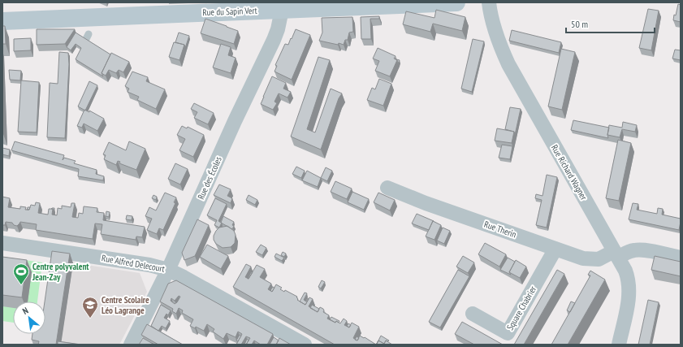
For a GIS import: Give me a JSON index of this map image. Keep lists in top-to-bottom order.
{
  "streets": {
    "street": [
      "Rue du Sapin Vert",
      "Rue Richard Wagner",
      "Rue des Écoles",
      "Rue Therin",
      "Rue Alfred Delecourt",
      "Square Chabrier"
    ]
  },
  "crossings": [
    ["Rue du Sapin Vert", "Rue des Écoles"],
    ["Rue Richard Wagner", "Rue Therin"],
    ["Rue des Écoles", "Rue Alfred Delecourt"],
    ["Rue Therin", "Square Chabrier"]
  ],
  "places": {
    "sports": ["Centre polyvalent Jean-Zay"],
    "school or university": ["Centre Scolaire Léo Lagrange"]
  },
  "scale_bar": "50 m",
  "north": "top left"
}
